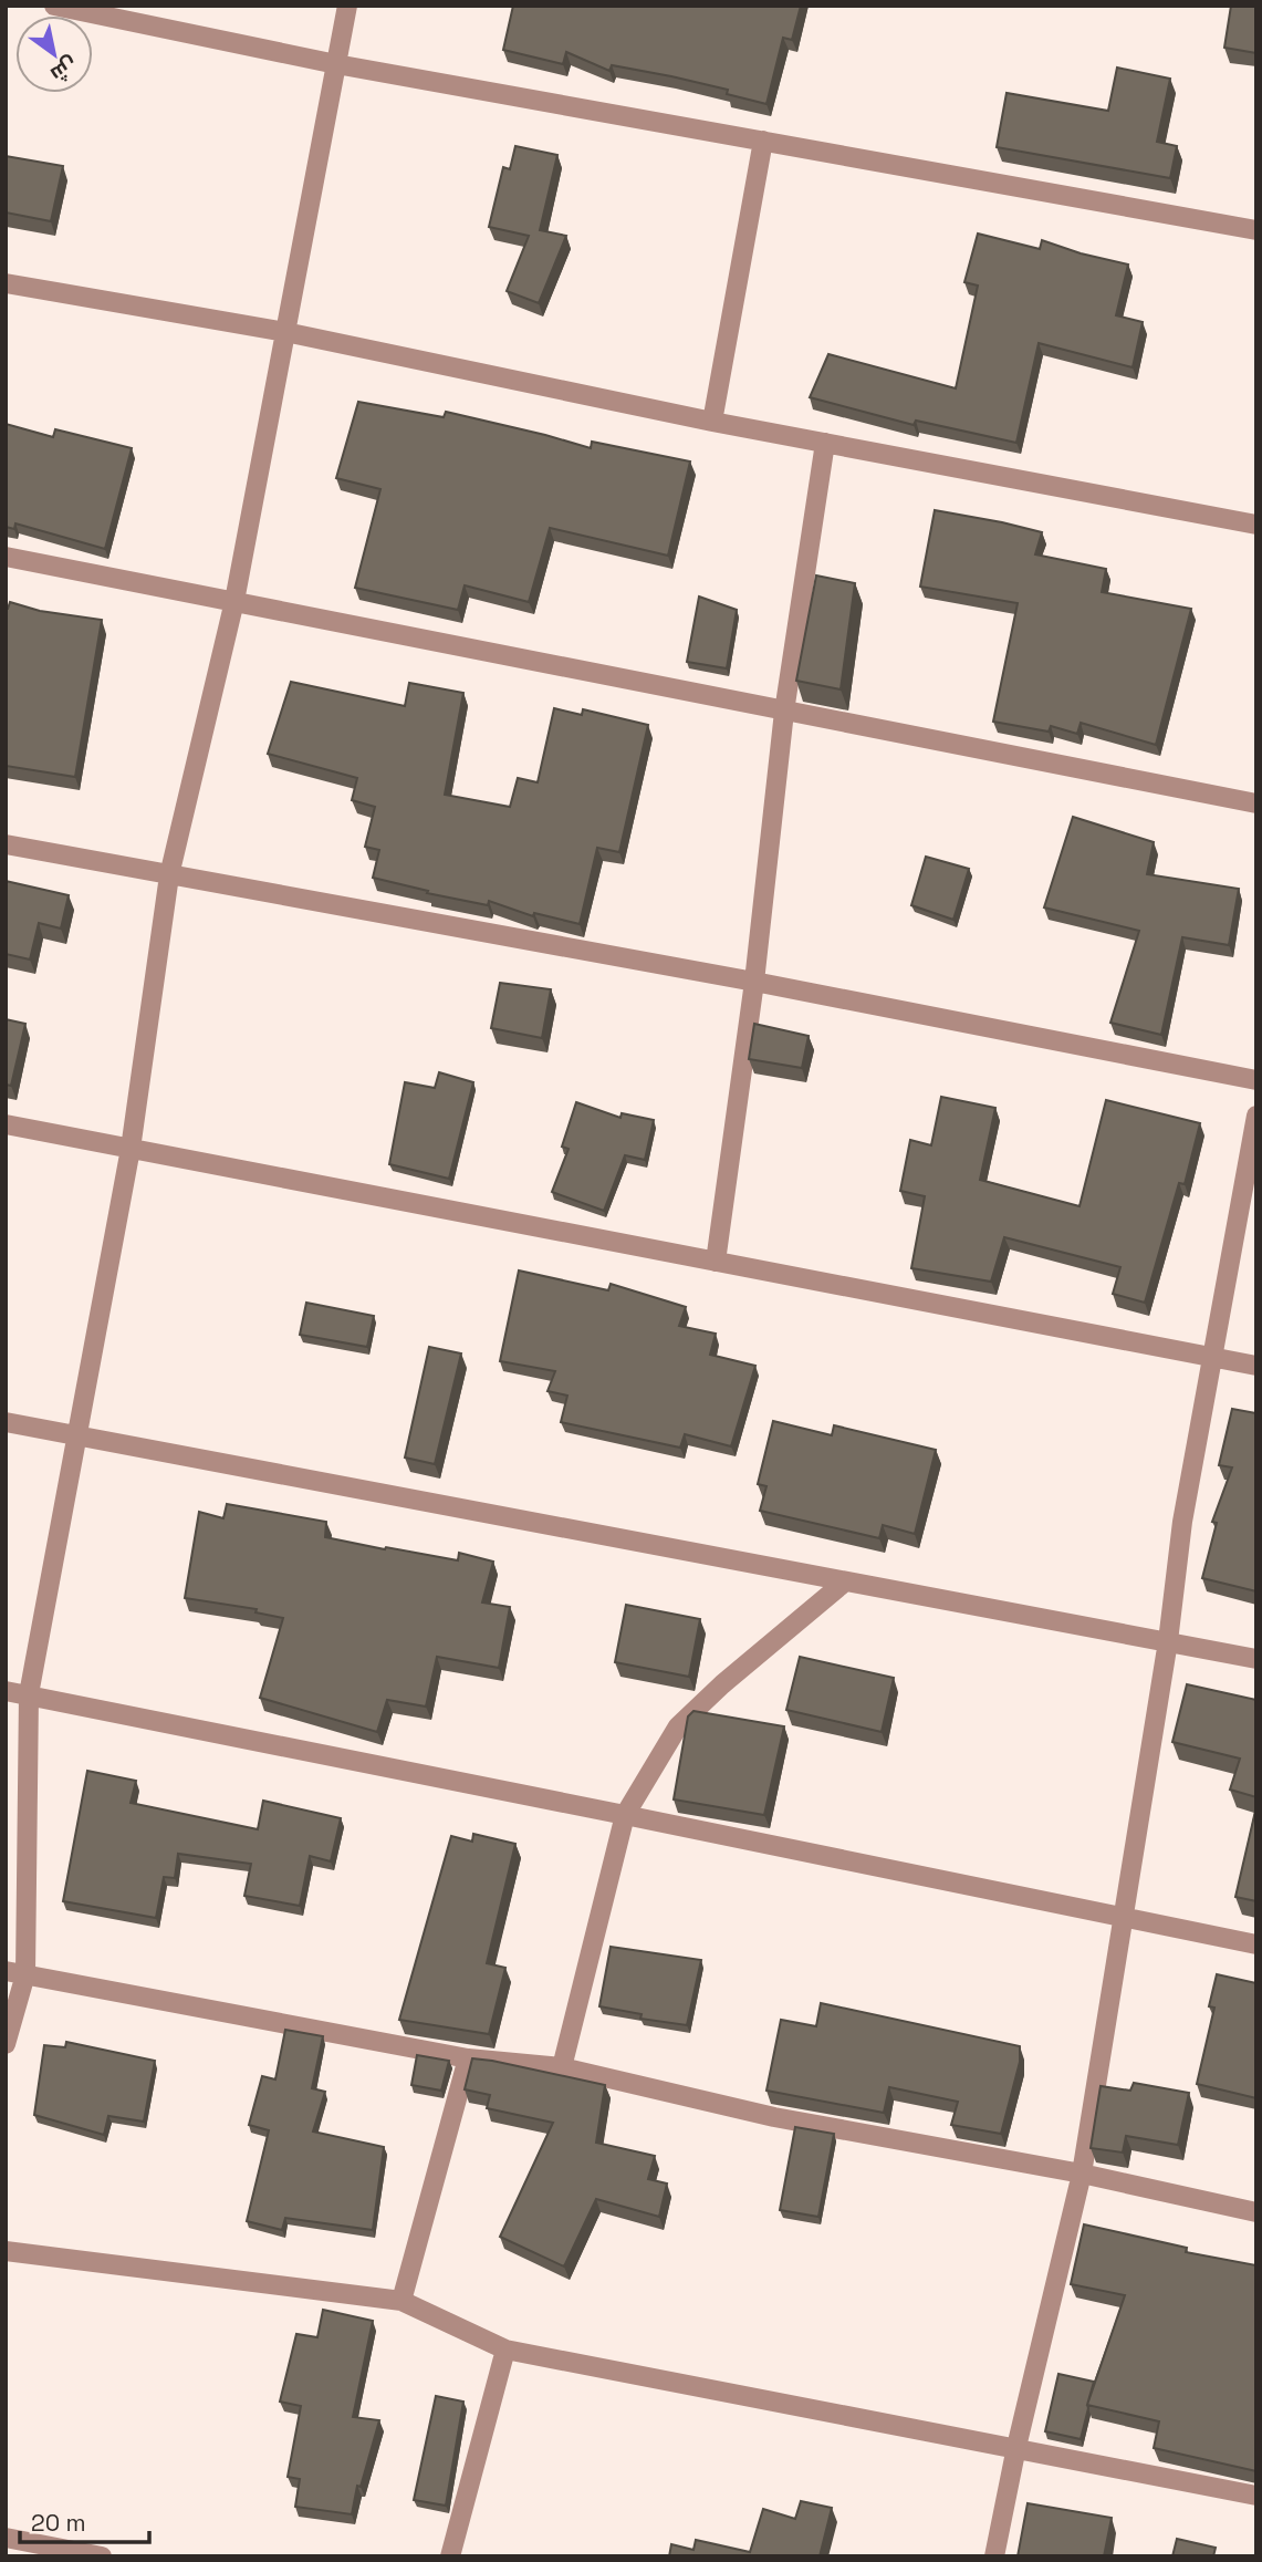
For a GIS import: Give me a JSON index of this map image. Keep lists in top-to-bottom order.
{
  "scale_bar": "20 m",
  "north": "bottom right"
}
